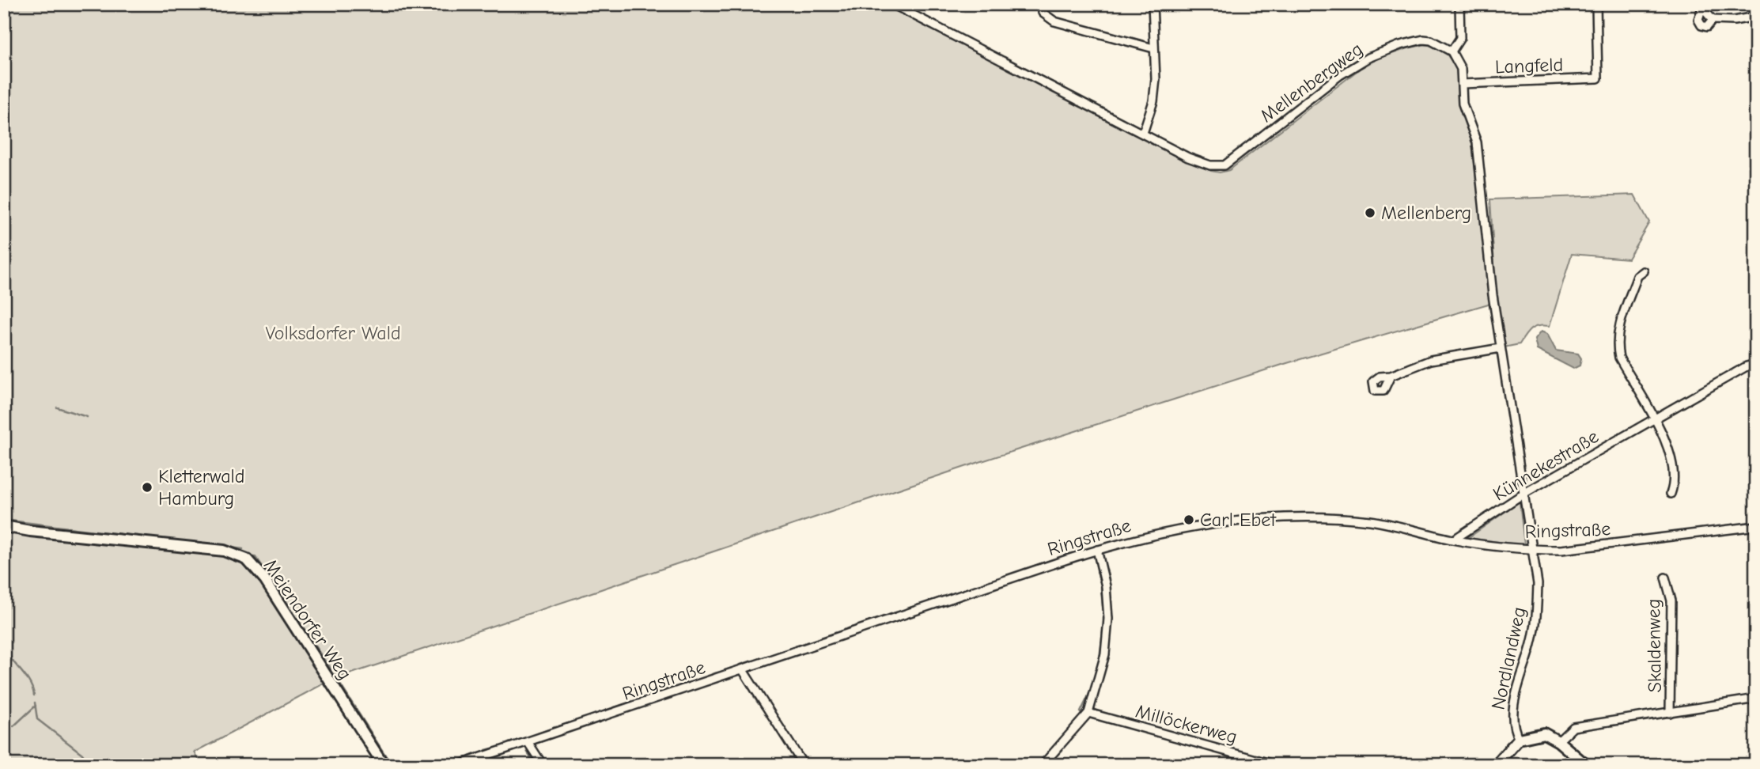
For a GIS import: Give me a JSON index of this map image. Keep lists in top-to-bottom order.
{
  "streets": {
    "street": [
      "Langfeld",
      "Mellenbergweg",
      "Künnekestraße",
      "Ringstraße",
      "Meiendorfer Weg",
      "Skaldenweg",
      "Nordlandweg",
      "Millöckerweg"
    ]
  },
  "crossings": [
    ["Künnekestraße", "Ringstraße"],
    ["Ringstraße", "Nordlandweg"],
    ["Skaldenweg", "Nordlandweg"]
  ],
  "parks": ["Volksdorfer Wald"],
  "places": ["Mellenberg", "Kletterwald Hamburg", "Carl Ebet"]
}
